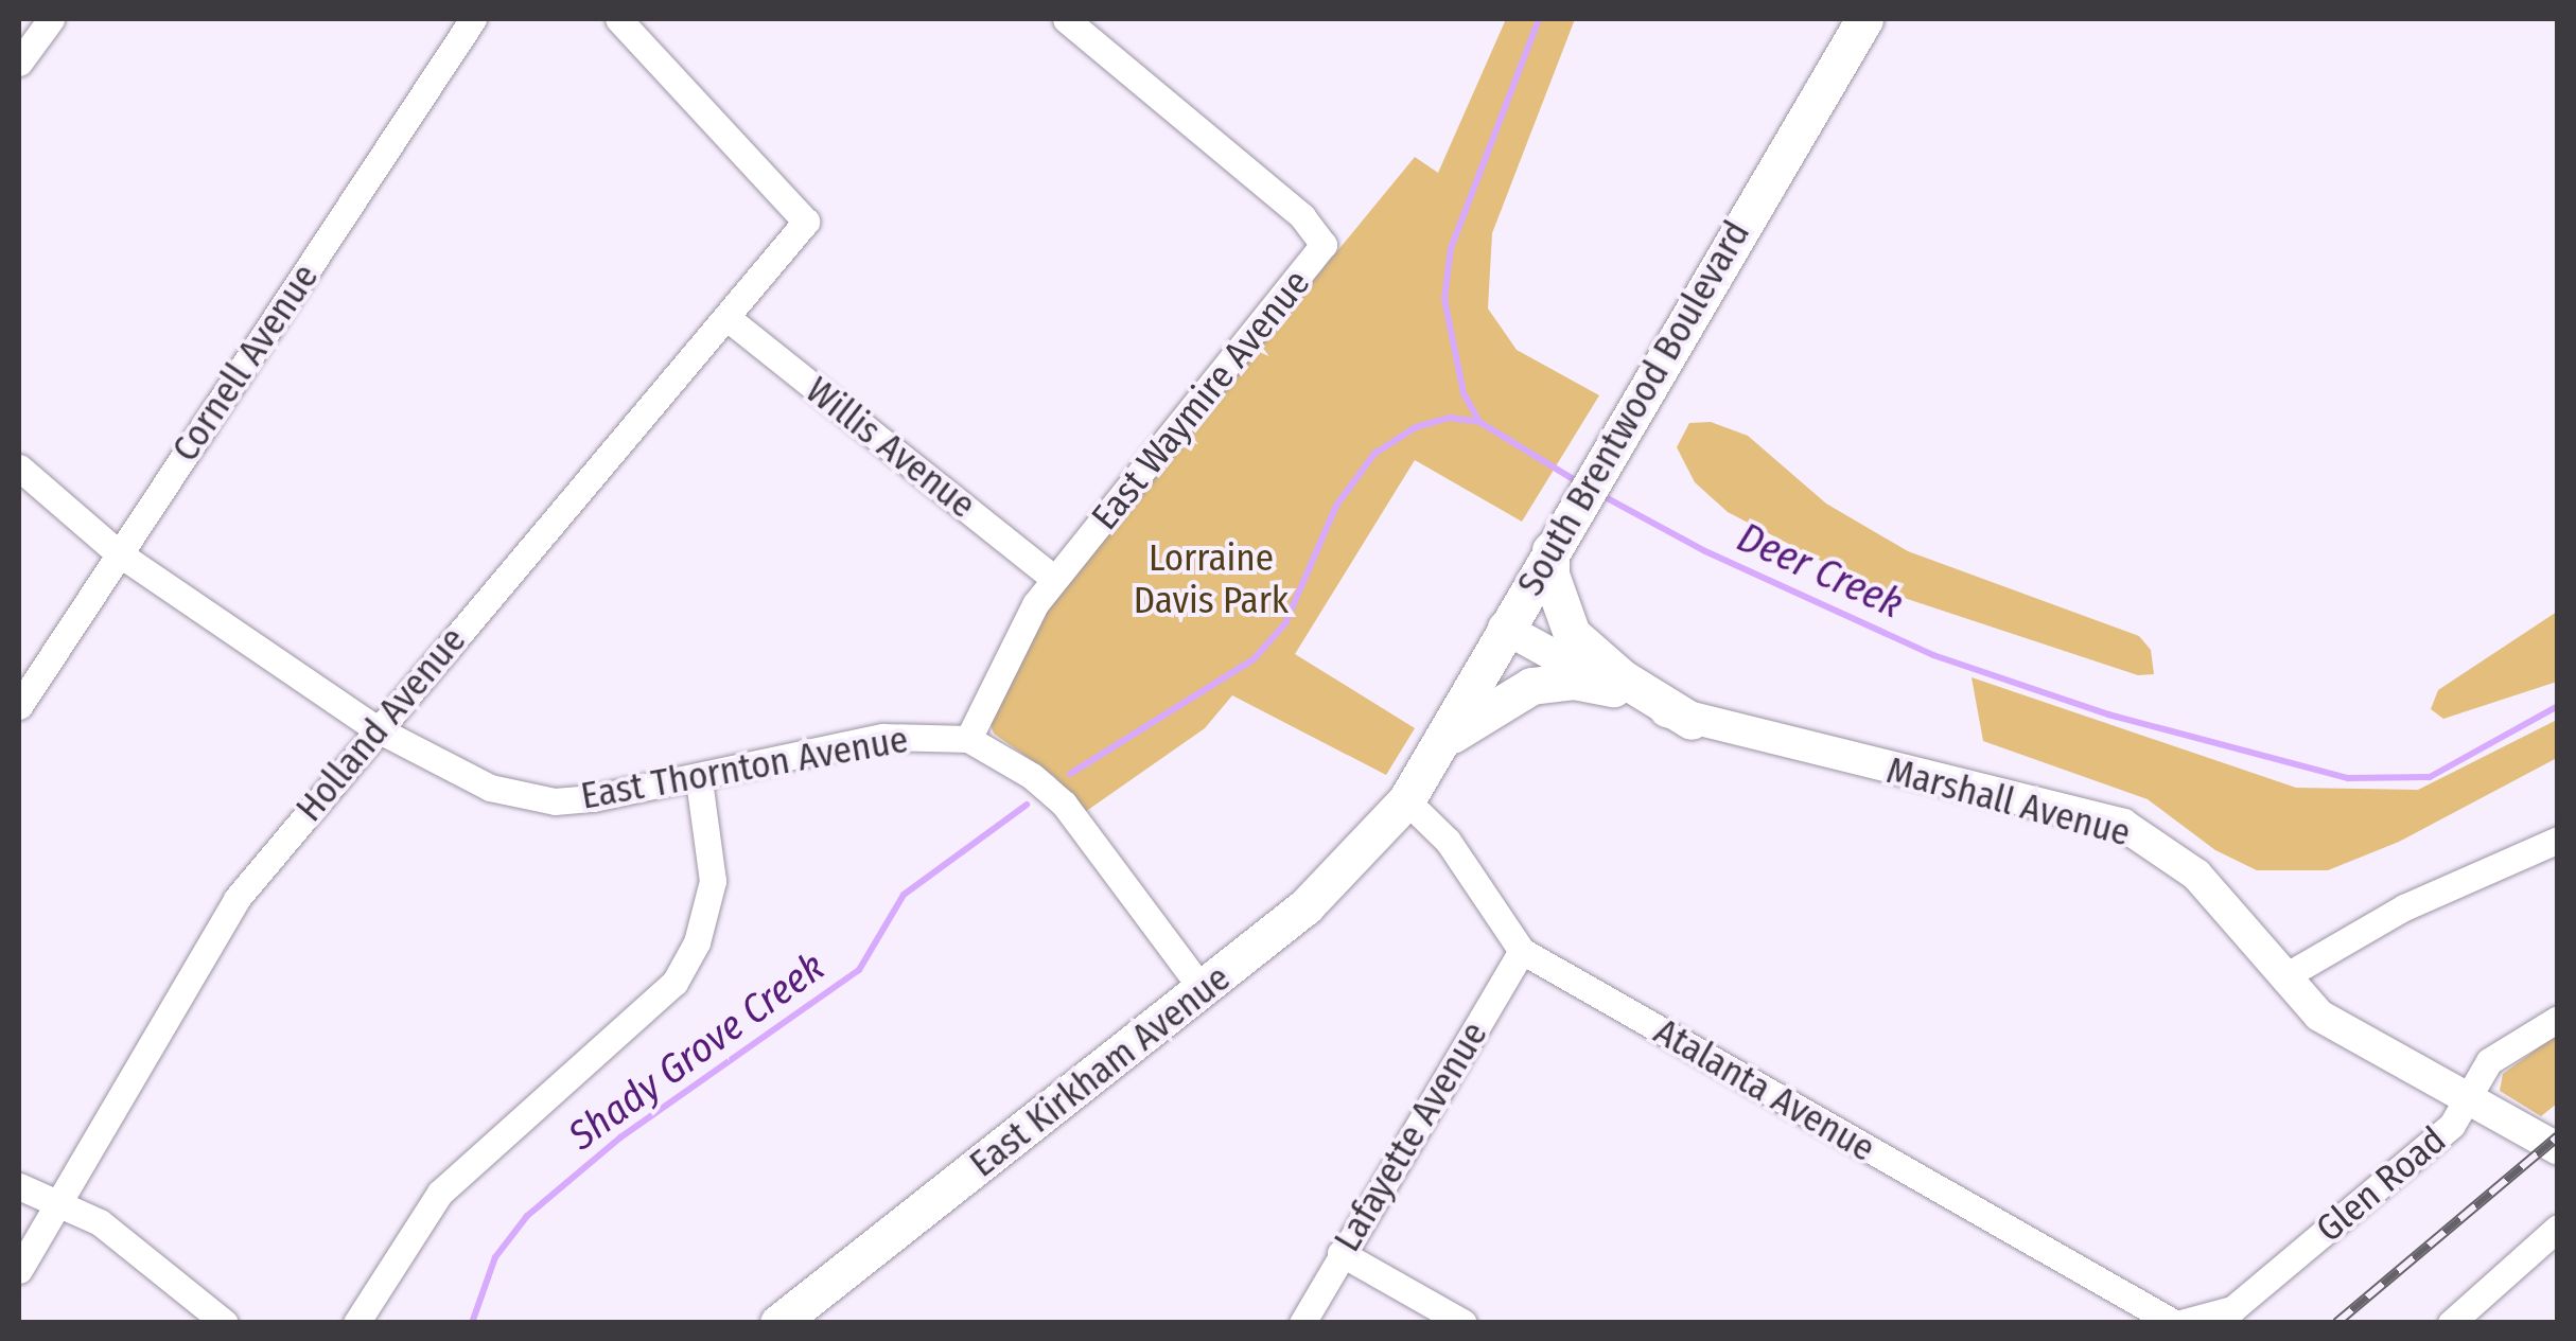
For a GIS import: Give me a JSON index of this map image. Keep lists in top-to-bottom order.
{
  "streets": {
    "main road": ["South Brentwood Boulevard", "East Kirkham Avenue"],
    "street": [
      "Cornell Avenue",
      "East Waymire Avenue",
      "Willis Avenue",
      "Holland Avenue",
      "East Thornton Avenue",
      "Marshall Avenue",
      "Atalanta Avenue",
      "Lafayette Avenue",
      "Glen Road"
    ]
  },
  "crossings": [
    ["Cornell Avenue", "East Thornton Avenue"],
    ["East Waymire Avenue", "Willis Avenue"],
    ["East Waymire Avenue", "East Thornton Avenue"],
    ["South Brentwood Boulevard", "Marshall Avenue"],
    ["South Brentwood Boulevard", "East Kirkham Avenue"],
    ["South Brentwood Boulevard", "Atalanta Avenue"],
    ["Willis Avenue", "Holland Avenue"],
    ["Holland Avenue", "East Thornton Avenue"],
    ["East Thornton Avenue", "East Kirkham Avenue"],
    ["Marshall Avenue", "Glen Road"],
    ["East Kirkham Avenue", "Atalanta Avenue"],
    ["Atalanta Avenue", "Lafayette Avenue"],
    ["Atalanta Avenue", "Glen Road"]
  ],
  "water": ["Deer Creek", "Shady Grove Creek"],
  "parks": ["Lorraine Davis Park"]
}
